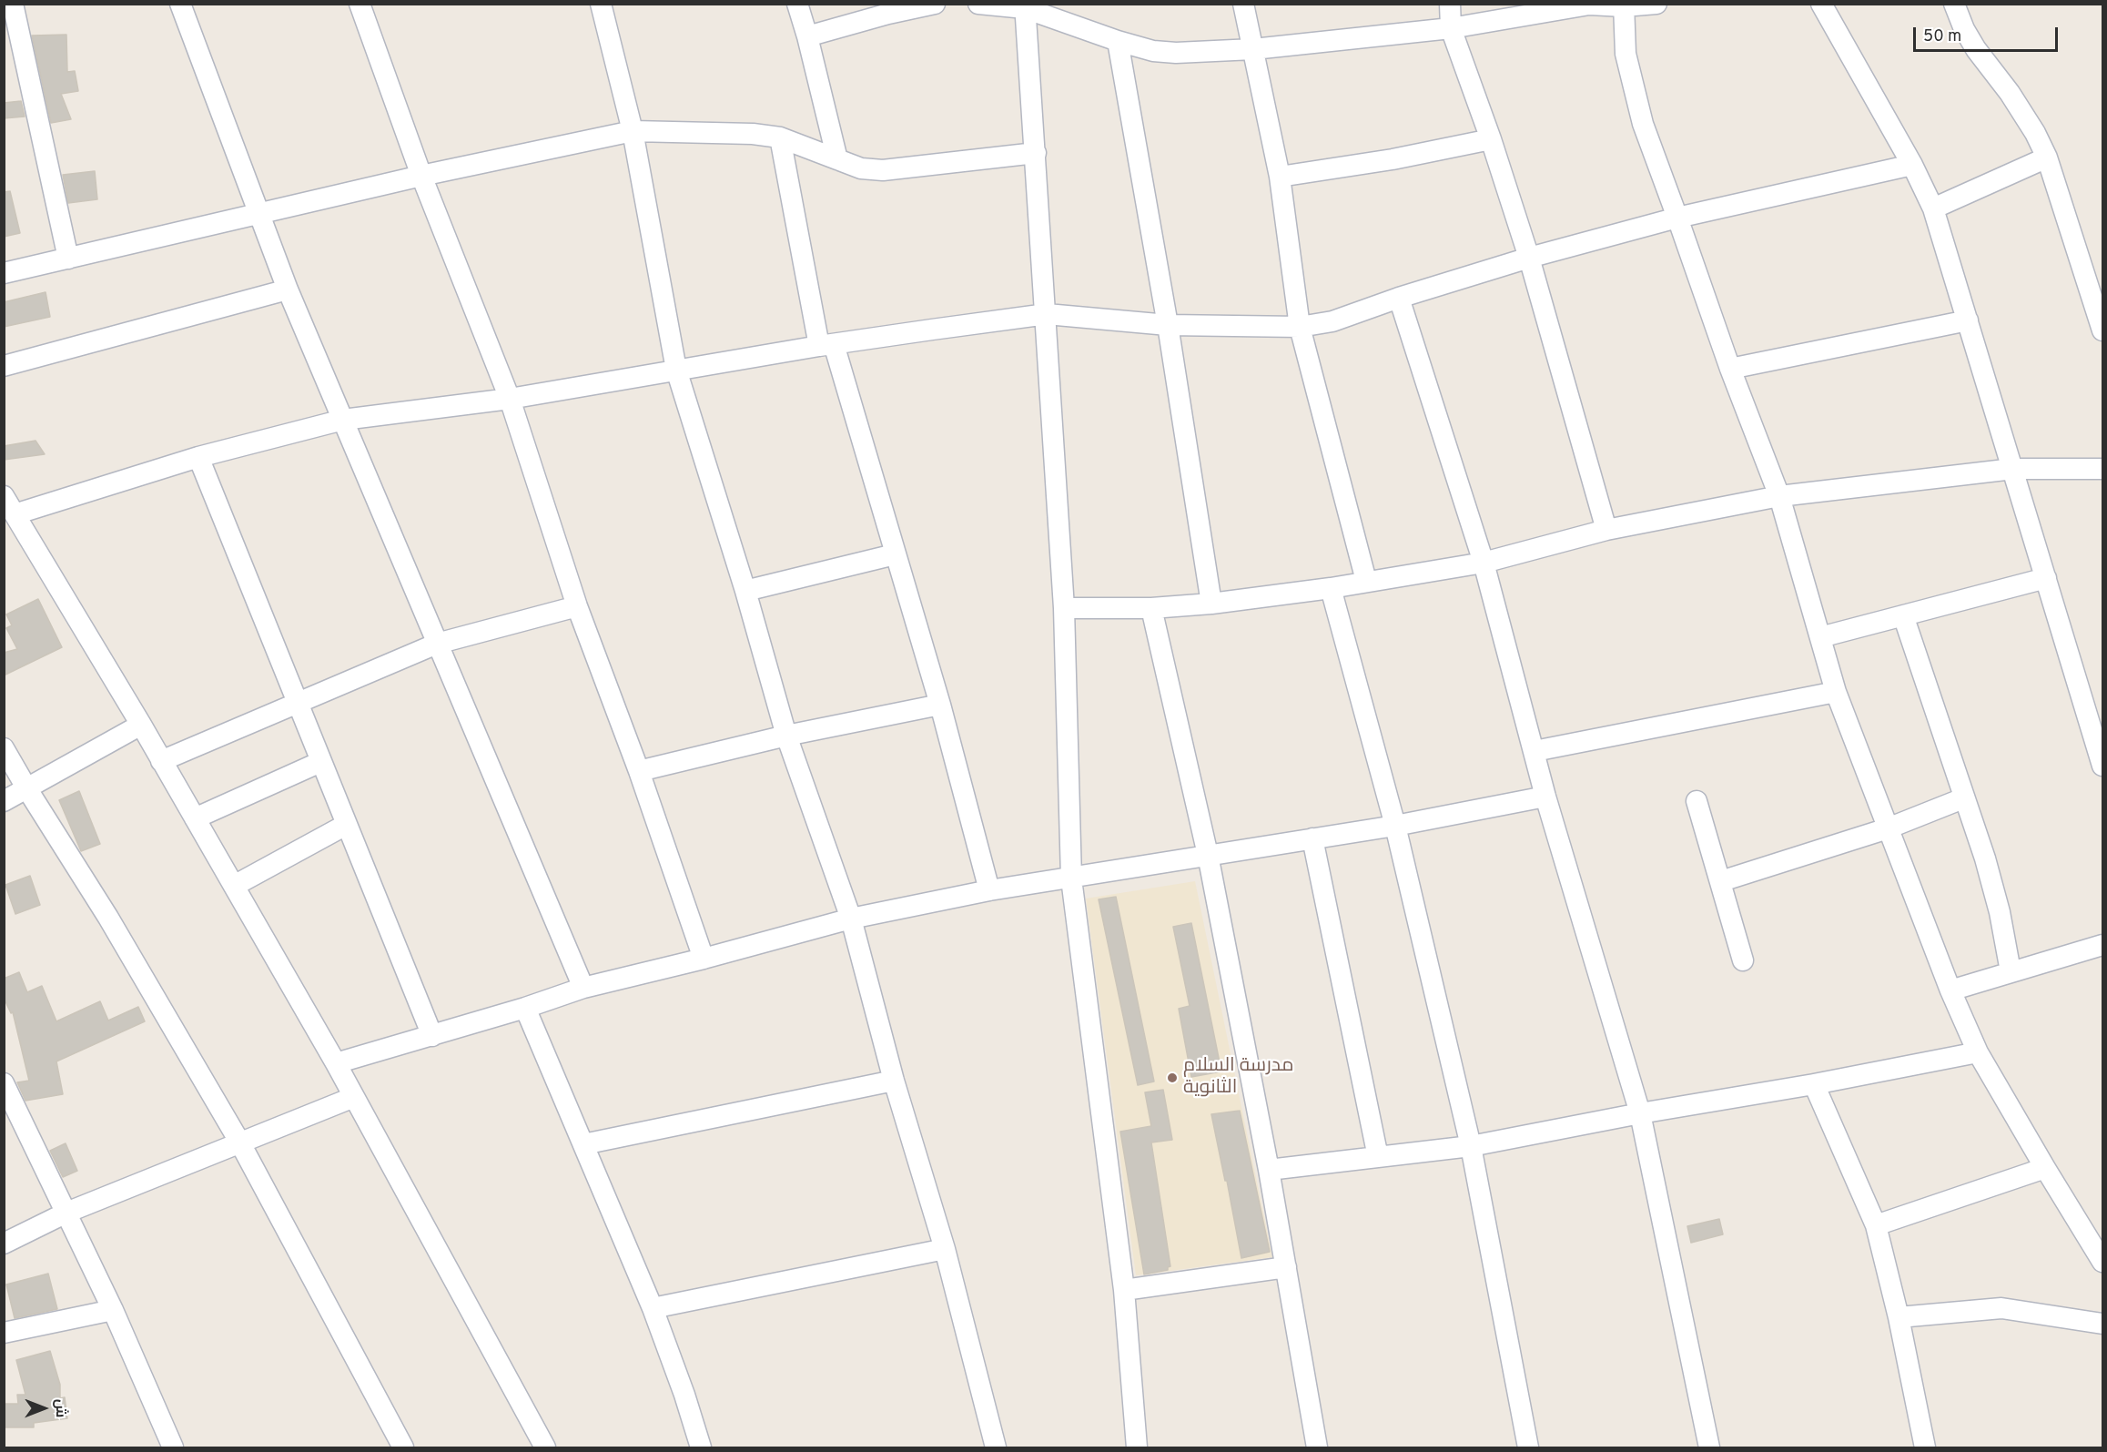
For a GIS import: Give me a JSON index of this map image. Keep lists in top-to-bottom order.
{
  "places": ["مدرسة السلام الثانوية"],
  "scale_bar": "50 m",
  "north": "right"
}
